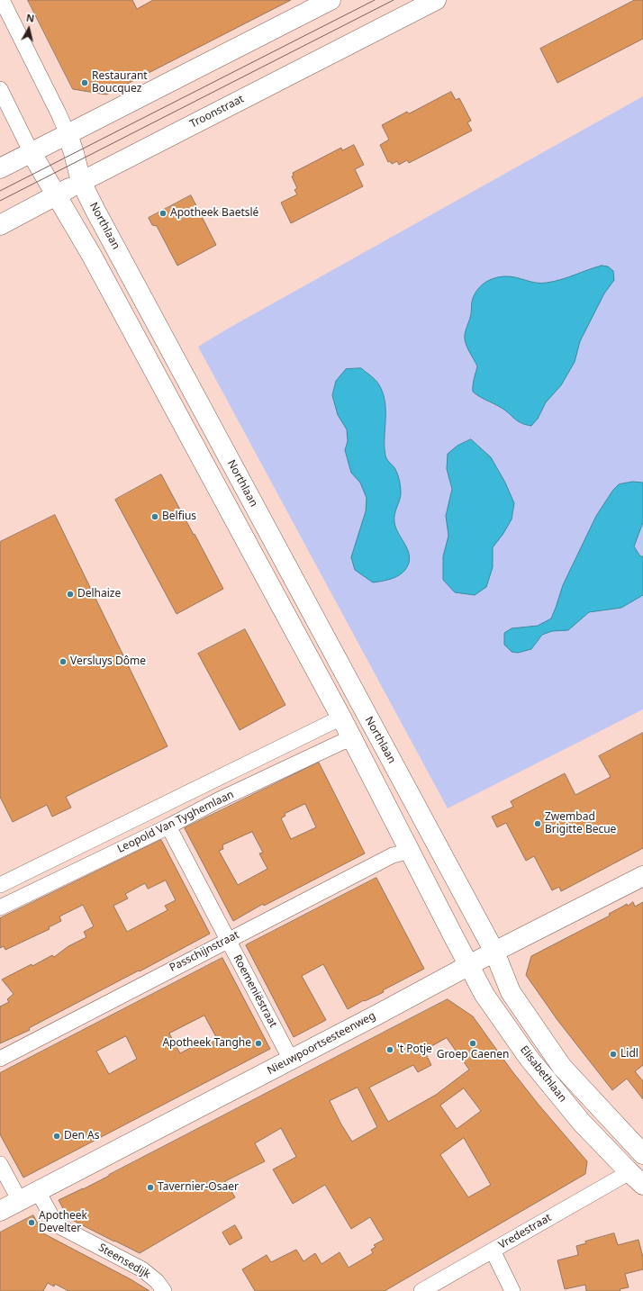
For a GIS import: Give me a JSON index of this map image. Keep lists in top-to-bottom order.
{
  "streets": {
    "main road": [
      "Troonstraat",
      "Northlaan",
      "Nieuwpoortsesteenweg",
      "Elisabethlaan"
    ],
    "street": [
      "Leopold Van Tyghemlaan",
      "Passchijnstraat",
      "Roemeniëstraat",
      "Vredestraat",
      "Steensedijk"
    ]
  },
  "crossings": [
    ["Troonstraat", "Northlaan"],
    ["Northlaan", "Nieuwpoortsesteenweg"],
    ["Northlaan", "Elisabethlaan"],
    ["Leopold Van Tyghemlaan", "Roemeniëstraat"],
    ["Passchijnstraat", "Roemeniëstraat"],
    ["Roemeniëstraat", "Nieuwpoortsesteenweg"],
    ["Nieuwpoortsesteenweg", "Elisabethlaan"],
    ["Nieuwpoortsesteenweg", "Steensedijk"],
    ["Elisabethlaan", "Vredestraat"]
  ],
  "places": [
    "Restaurant Boucquez",
    "Apotheek Baetslé",
    "Belfius",
    "Delhaize",
    "Versluys Dôme",
    "Zwembad Brigitte Becue",
    "Apotheek Tanghe",
    "Groep Caenen",
    "'t Potje",
    "Lidl",
    "Den As",
    "Tavernier-Osaer",
    "Apotheek Develter"
  ],
  "north": "top"
}
